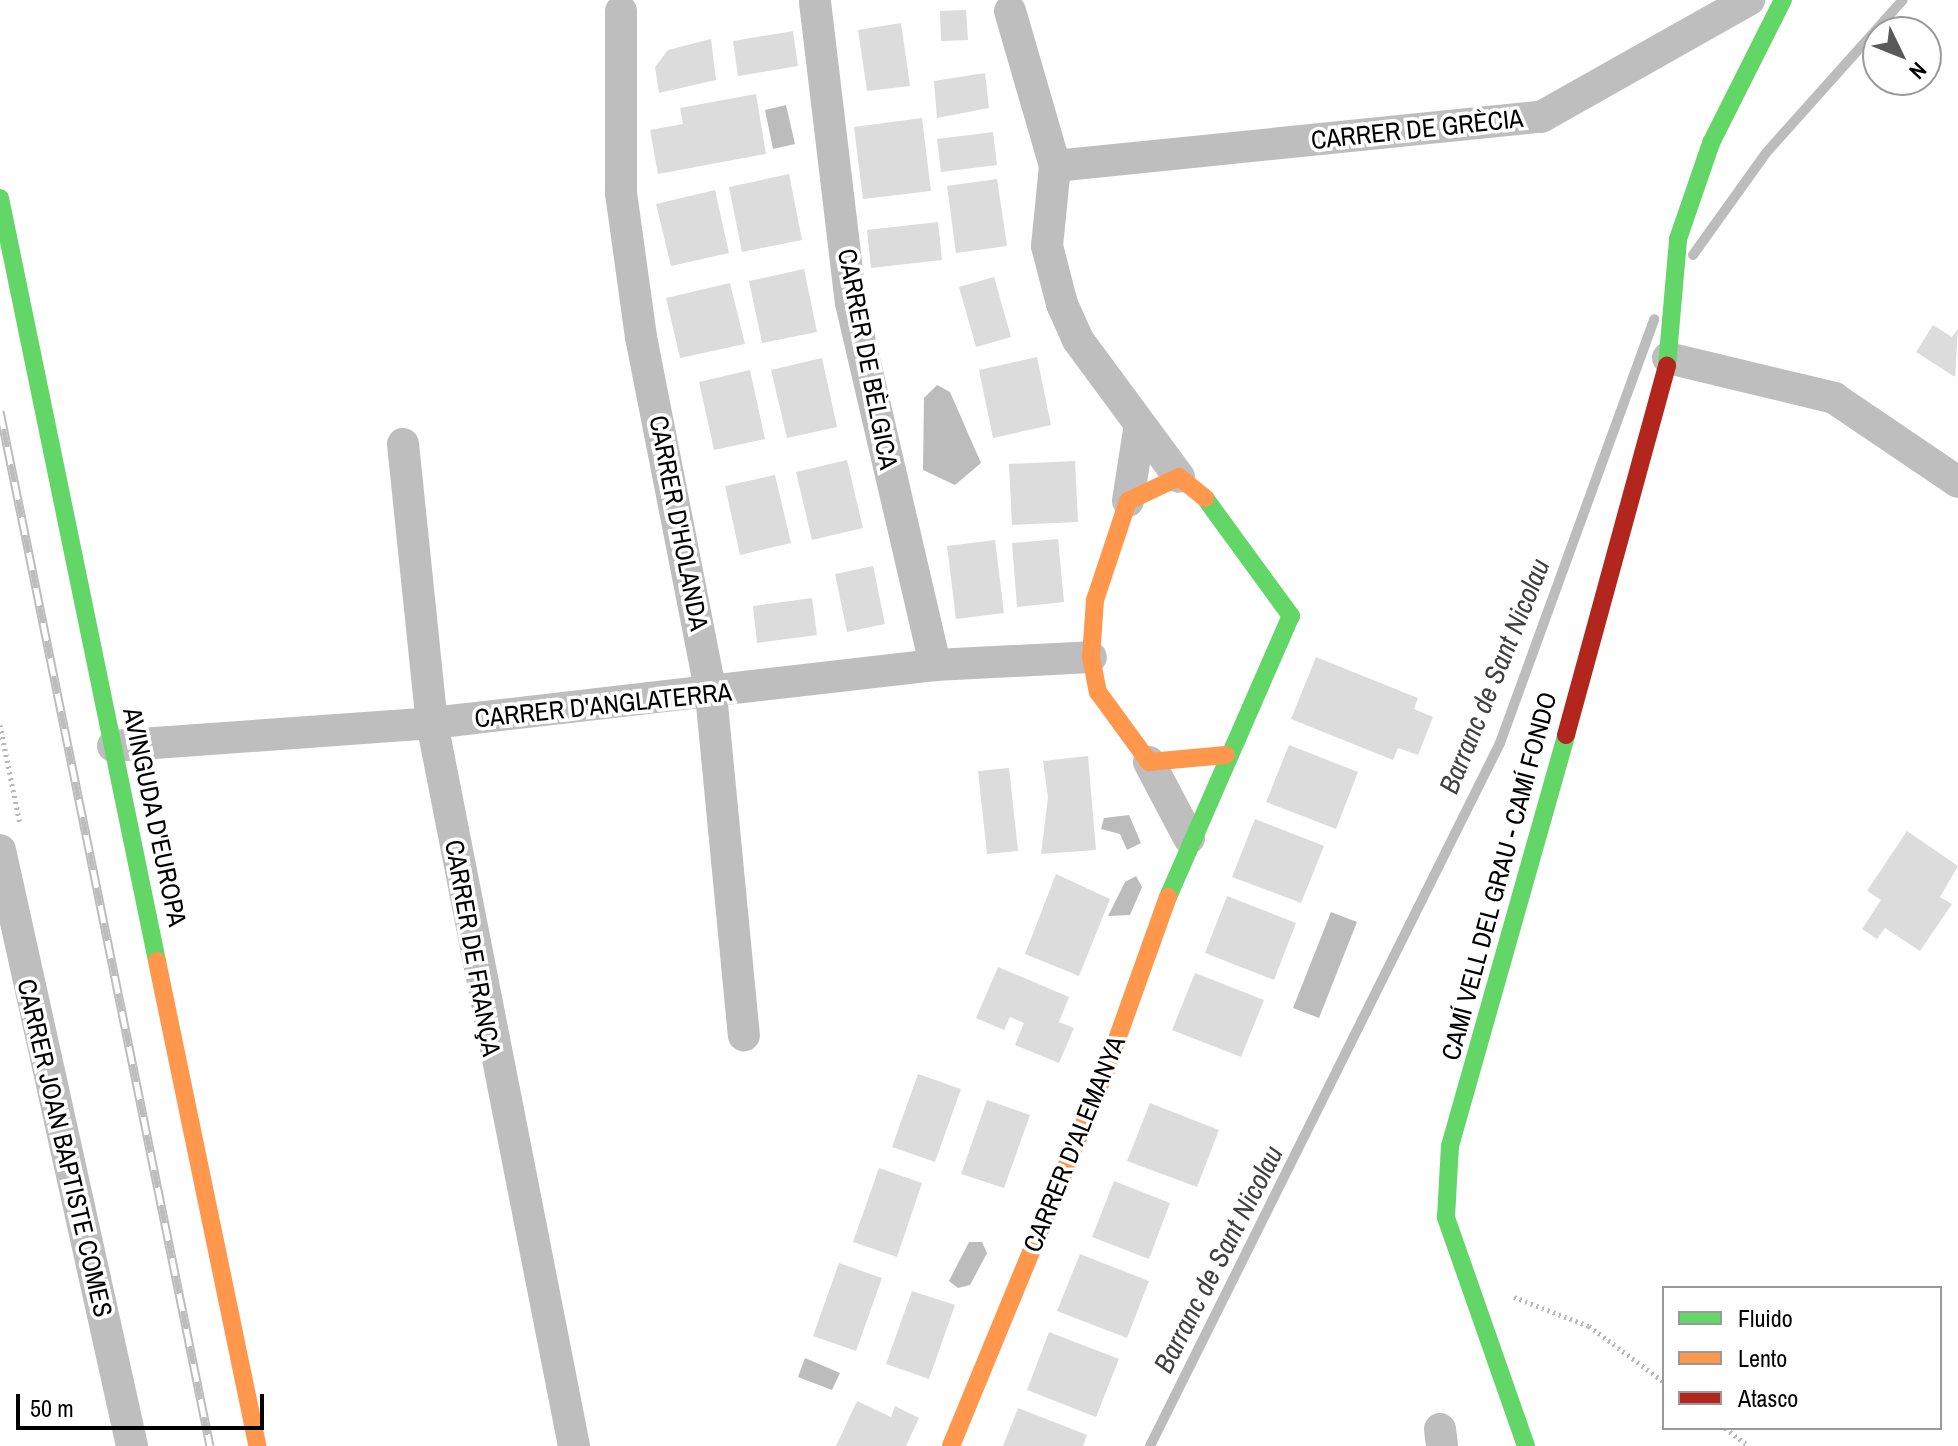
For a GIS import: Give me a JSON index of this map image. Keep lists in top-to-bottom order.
{
  "streets": {
    "street": [
      "CARRER DE GRÈCIA",
      "CARRER DE BÈLGICA",
      "CARRER D'HOLANDA",
      "CARRER D'ANGLATERRA",
      "AVINGUDA D'EUROPA",
      "CAMÍ VELL DEL GRAU - CAMÍ FONDO",
      "CARRER DE FRANÇA",
      "CARRER D'ALEMANYA",
      "CARRER JOAN BAPTISTE COMES"
    ]
  },
  "crossings": [
    ["CARRER DE BÈLGICA", "CARRER D'ANGLATERRA"],
    ["CARRER D'HOLANDA", "CARRER D'ANGLATERRA"],
    ["CARRER D'ANGLATERRA", "AVINGUDA D'EUROPA"],
    ["CARRER D'ANGLATERRA", "CARRER DE FRANÇA"],
    ["CARRER D'ANGLATERRA", "CARRER D'ALEMANYA"]
  ],
  "water": ["Barranc de Sant Nicolau"],
  "legend": ["Fluido", "Lento", "Atasco"],
  "scale_bar": "50 m",
  "north": "bottom right"
}
